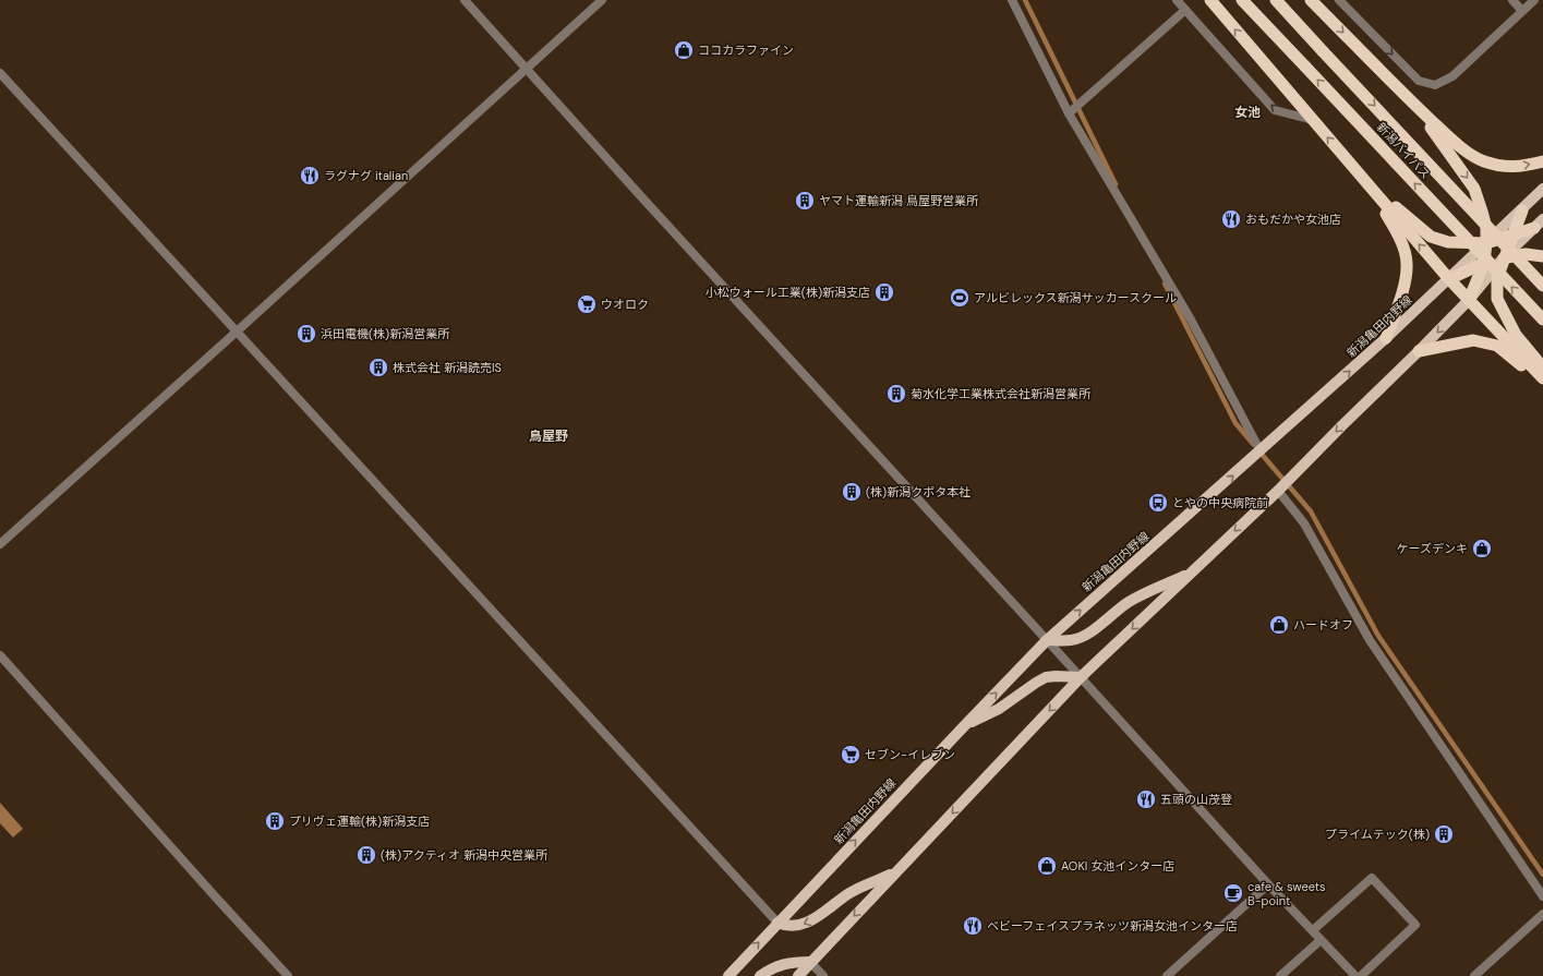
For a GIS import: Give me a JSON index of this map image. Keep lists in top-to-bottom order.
{
  "streets": {
    "highway": ["新潟バイパス"],
    "main road": ["新潟亀田内野線"]
  },
  "districts": ["女池", "鳥屋野"],
  "places": {
    "shop": [
      "ココカラファイン",
      "ケーズデンキ",
      "ハードオフ",
      "AOKI 女池インター店"
    ],
    "restaurant": [
      "ラグナグ italian",
      "おもだかや女池店",
      "五頭の山茂登",
      "ベビーフェイスプラネッツ新潟女池インター店"
    ],
    "building": [
      "ヤマト運輸新潟 鳥屋野営業所",
      "小松ウォール工業(株)新潟支店",
      "浜田電機(株)新潟営業所",
      "株式会社 新潟読売IS",
      "菊水化学工業株式会社新潟営業所",
      "(株)新潟クボタ本社",
      "プリヴェ運輸(株)新潟支店",
      "プライムテック(株)",
      "(株)アクティオ 新潟中央営業所"
    ],
    "sports": ["アルビレックス新潟サッカースクール"],
    "supermarket": ["ウオロク", "セブン-イレブン"],
    "bus stop": ["とやの中央病院前"],
    "cafe": ["cafe & sweets B-point"]
  }
}
